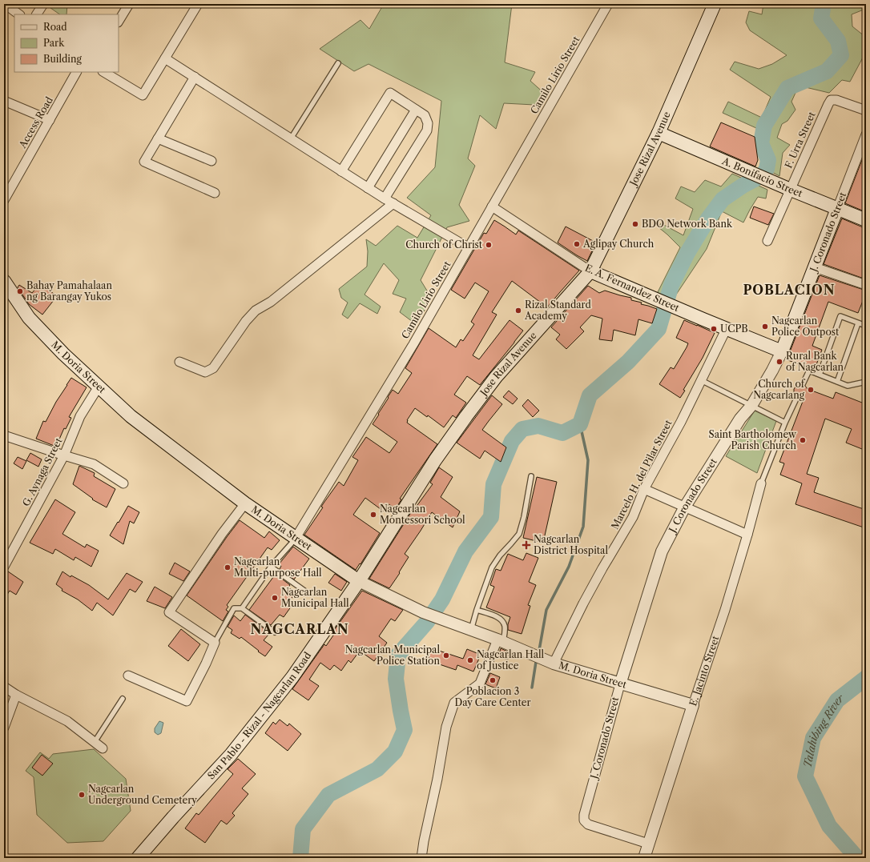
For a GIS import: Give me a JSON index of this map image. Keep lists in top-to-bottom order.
{
  "streets": {
    "main road": [
      "Jose Rizal Avenue",
      "A. Bonifacio Street",
      "J. Coronado Street",
      "E. A. Fernandez Street",
      "M. Doria Street",
      "San Pablo - Rizal - Nagcarlan Road"
    ],
    "street": [
      "Camilo Lirio Street",
      "Access Road",
      "F. Urra Street",
      "G. Aynaga Street",
      "Marcelo H. del Pilar Street",
      "E. Jacinto Street"
    ]
  },
  "crossings": [
    ["Camilo Lirio Street", "E. A. Fernandez Street"],
    ["Camilo Lirio Street", "M. Doria Street"],
    ["F. Urra Street", "A. Bonifacio Street"],
    ["Jose Rizal Avenue", "A. Bonifacio Street"],
    ["Jose Rizal Avenue", "E. A. Fernandez Street"],
    ["Jose Rizal Avenue", "M. Doria Street"],
    ["Jose Rizal Avenue", "San Pablo - Rizal - Nagcarlan Road"],
    ["A. Bonifacio Street", "J. Coronado Street"],
    ["J. Coronado Street", "E. A. Fernandez Street"],
    ["J. Coronado Street", "M. Doria Street"],
    ["J. Coronado Street", "E. Jacinto Street"],
    ["E. A. Fernandez Street", "Marcelo H. del Pilar Street"],
    ["M. Doria Street", "G. Aynaga Street"],
    ["M. Doria Street", "Marcelo H. del Pilar Street"],
    ["M. Doria Street", "E. Jacinto Street"],
    ["M. Doria Street", "San Pablo - Rizal - Nagcarlan Road"]
  ],
  "districts": ["POBLACION", "NAGCARLAN"],
  "water": ["Talahibing River"],
  "places": {
    "other": [
      "BDO Network Bank",
      "Aglipay Church",
      "Church of Christ",
      "Bahay Pamahalaan ng Barangay Yukos",
      "Rizal Standard Academy",
      "Nagcarlan Police Outpost",
      "UCPB",
      "Rural Bank of Nagcarlan",
      "Church of Nagcarlang",
      "Saint Bartholomew Parish Church",
      "Nagcarlan Montessori School",
      "Nagcarlan Multi-purpose Hall",
      "Nagcarlan Municipal Hall",
      "Nagcarlan Municipal Police Station",
      "Nagcarlan Hall of Justice",
      "Poblacion 3 Day Care Center",
      "Nagcarlan Underground Cemetery"
    ],
    "health": ["Nagcarlan District Hospital"]
  },
  "legend": ["Road", "Park", "Building"]
}
